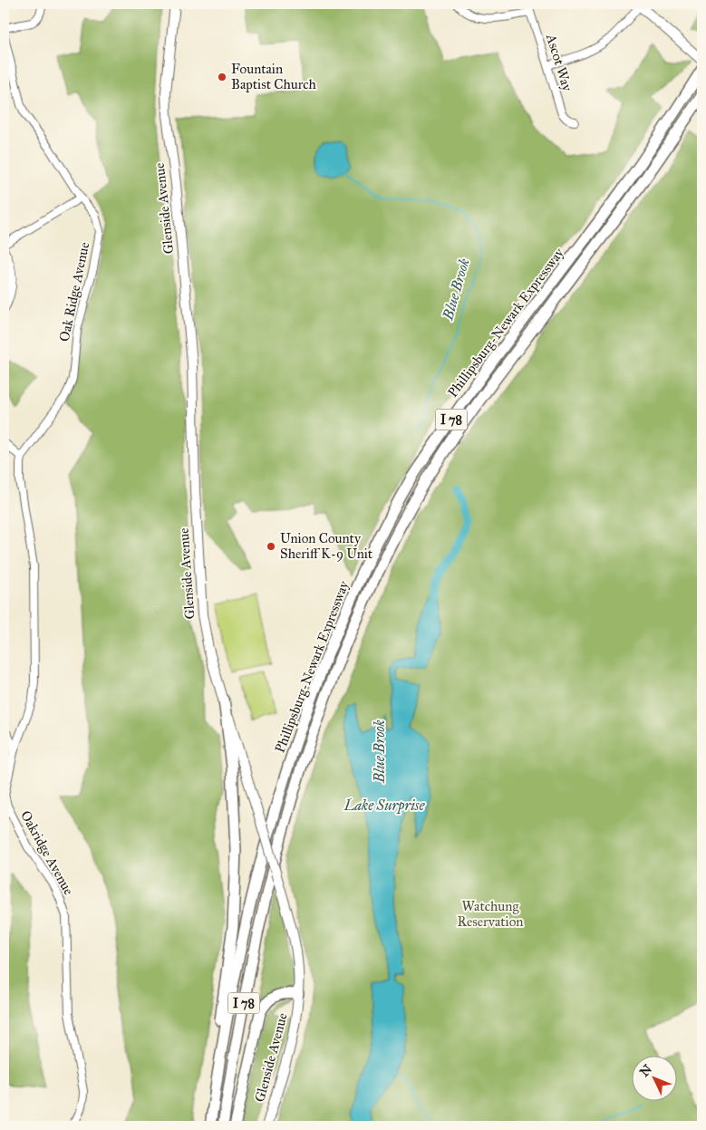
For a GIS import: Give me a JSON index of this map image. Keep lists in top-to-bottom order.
{
  "streets": {
    "highway": ["Phillipsburg-Newark Expressway", "I 78"],
    "main road": ["Glenside Avenue"],
    "street": ["Ascot Way", "Oak Ridge Avenue", "Oakridge Avenue"]
  },
  "crossings": [
    ["Oak Ridge Avenue", "Oakridge Avenue"]
  ],
  "water": ["Blue Brook", "Lake Surprise"],
  "parks": ["Watchung Reservation"],
  "places": ["Fountain Baptist Church", "Union County Sheriff K-9 Unit"],
  "north": "top left"
}
